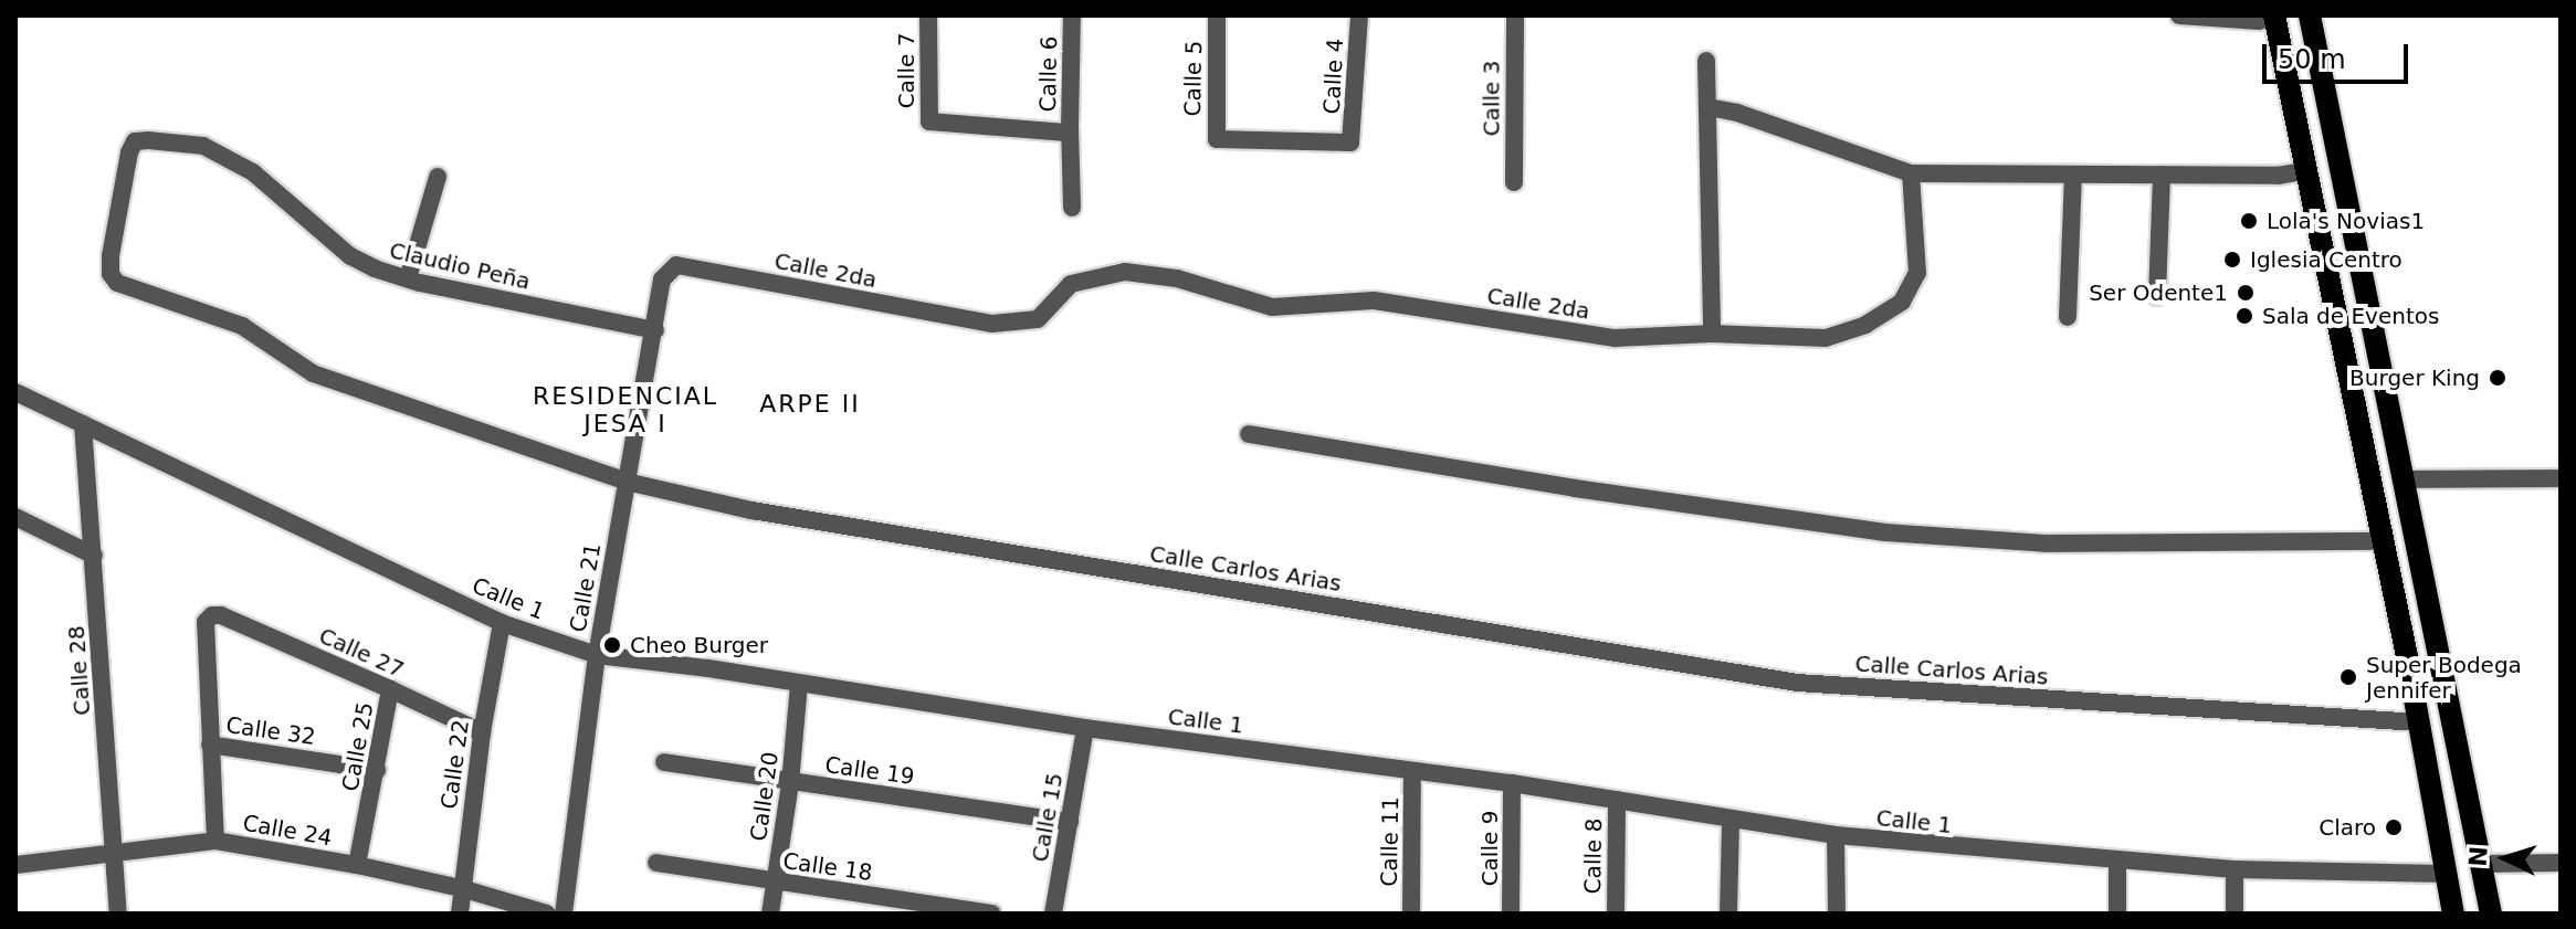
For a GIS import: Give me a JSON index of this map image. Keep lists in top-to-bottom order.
{
  "streets": {
    "street": [
      "Calle 7",
      "Calle 6",
      "Calle 4",
      "Calle 5",
      "Calle 3",
      "Claudio Peña",
      "Calle 2da",
      "Calle Carlos Arias",
      "Calle 21",
      "Calle 1",
      "Calle 27",
      "Calle 28",
      "Calle 32",
      "Calle 25",
      "Calle 22",
      "Calle 19",
      "Calle 20",
      "Calle 15",
      "Calle 24",
      "Calle 11",
      "Calle 9",
      "Calle 8",
      "Calle 18"
    ]
  },
  "crossings": [
    ["Calle 7", "Calle 6"],
    ["Calle 4", "Calle 5"],
    ["Claudio Peña", "Calle Carlos Arias"],
    ["Claudio Peña", "Calle 21"],
    ["Calle 2da", "Calle 21"],
    ["Calle Carlos Arias", "Calle 21"],
    ["Calle 21", "Calle 1"],
    ["Calle 1", "Calle 28"],
    ["Calle 1", "Calle 22"],
    ["Calle 1", "Calle 20"],
    ["Calle 1", "Calle 15"],
    ["Calle 1", "Calle 11"],
    ["Calle 1", "Calle 9"],
    ["Calle 1", "Calle 8"],
    ["Calle 27", "Calle 32"],
    ["Calle 27", "Calle 25"],
    ["Calle 27", "Calle 22"],
    ["Calle 28", "Calle 24"],
    ["Calle 32", "Calle 25"],
    ["Calle 25", "Calle 24"],
    ["Calle 22", "Calle 24"],
    ["Calle 19", "Calle 20"],
    ["Calle 19", "Calle 15"],
    ["Calle 20", "Calle 18"]
  ],
  "districts": ["RESIDENCIAL JESA I", "ARPE II"],
  "places": [
    "Lola's Novias1",
    "Iglesia Centro",
    "Ser Odente1",
    "Sala de Eventos",
    "Burger King",
    "Cheo Burger",
    "Super Bodega Jennifer",
    "Claro"
  ],
  "scale_bar": "50 m",
  "north": "left"
}
